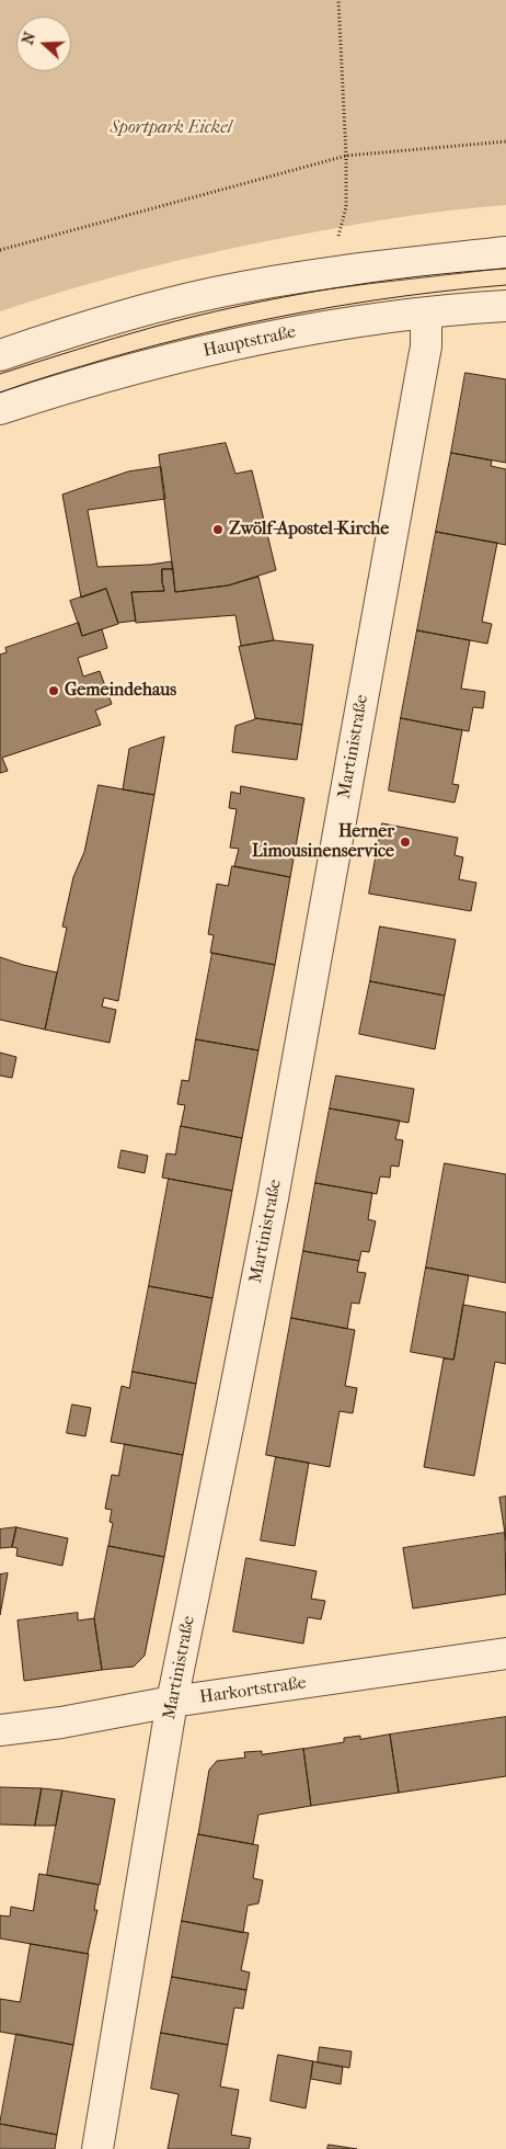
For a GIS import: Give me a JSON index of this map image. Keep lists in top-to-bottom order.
{
  "streets": {
    "street": ["Hauptstraße", "Martinistraße", "Harkortstraße"]
  },
  "crossings": [
    ["Hauptstraße", "Martinistraße"],
    ["Martinistraße", "Harkortstraße"]
  ],
  "parks": ["Sportpark Eickel"],
  "places": ["Zwölf-Apostel-Kirche", "Gemeindehaus", "Herner Limousinenservice"],
  "north": "left"
}
